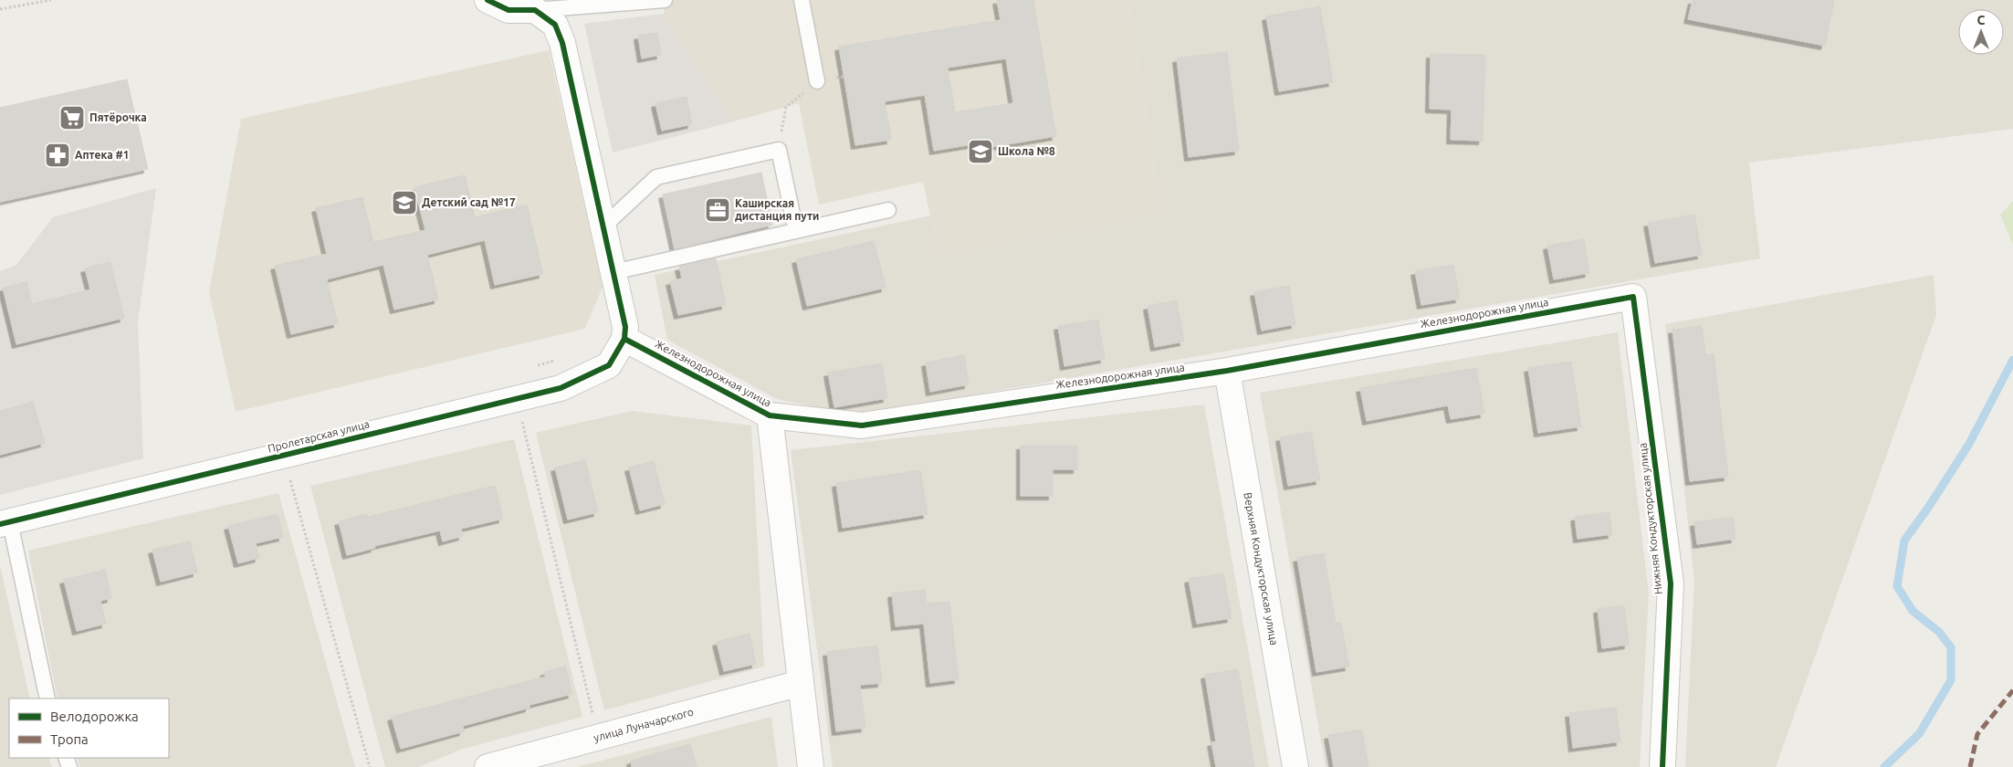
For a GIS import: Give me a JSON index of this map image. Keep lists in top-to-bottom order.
{
  "streets": {
    "street": [
      "Железнодорожная улица",
      "Пролетарская улица",
      "Нижняя Кондукторская улица",
      "Верхняя Кондукторская улица",
      "улица Луначарского"
    ]
  },
  "crossings": [
    ["Железнодорожная улица", "Пролетарская улица"],
    ["Железнодорожная улица", "Нижняя Кондукторская улица"],
    ["Железнодорожная улица", "Верхняя Кондукторская улица"]
  ],
  "places": {
    "supermarket": ["Пятёрочка"],
    "school or university": ["Школа №8", "Детский сад №17"],
    "pharmacy": ["Аптека #1"],
    "office": ["Каширская дистанция пути"]
  },
  "legend": ["Велодорожка", "Тропа"],
  "north": "top"
}
